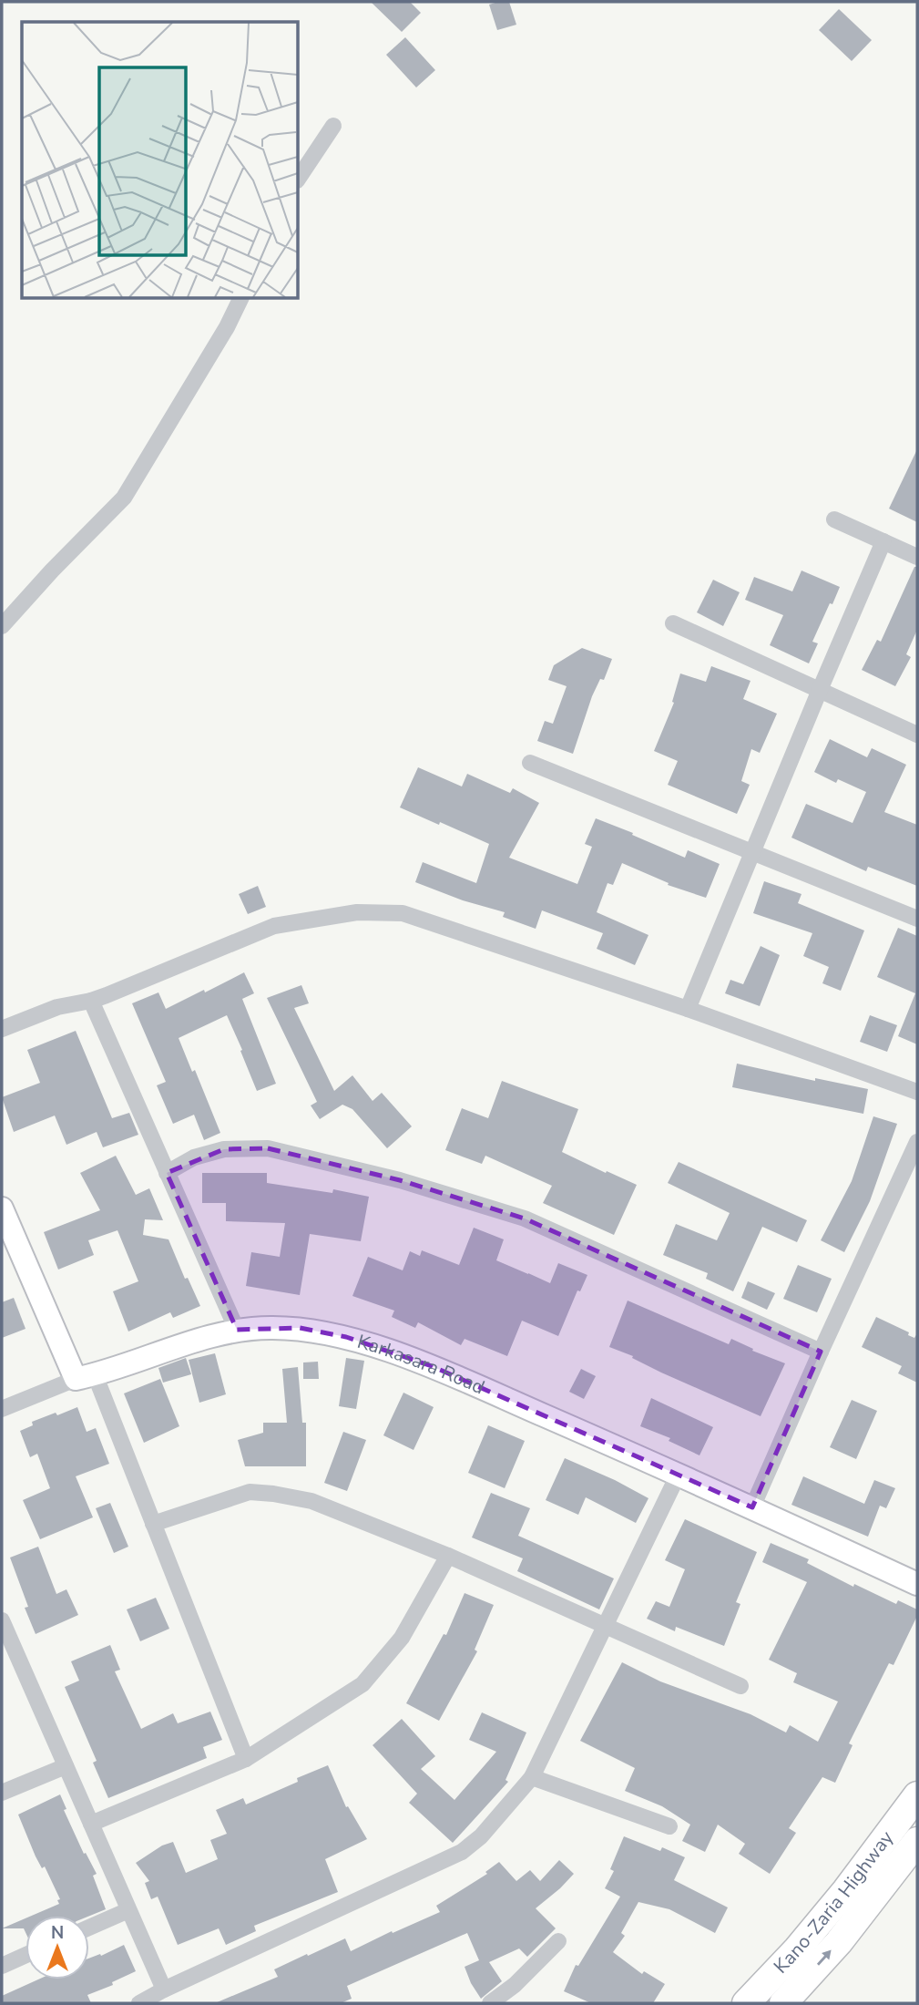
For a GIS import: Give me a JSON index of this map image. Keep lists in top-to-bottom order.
{
  "streets": {
    "highway": ["Kano-Zaria Highway"],
    "main road": ["Karkasara Road"]
  },
  "north": "top"
}
